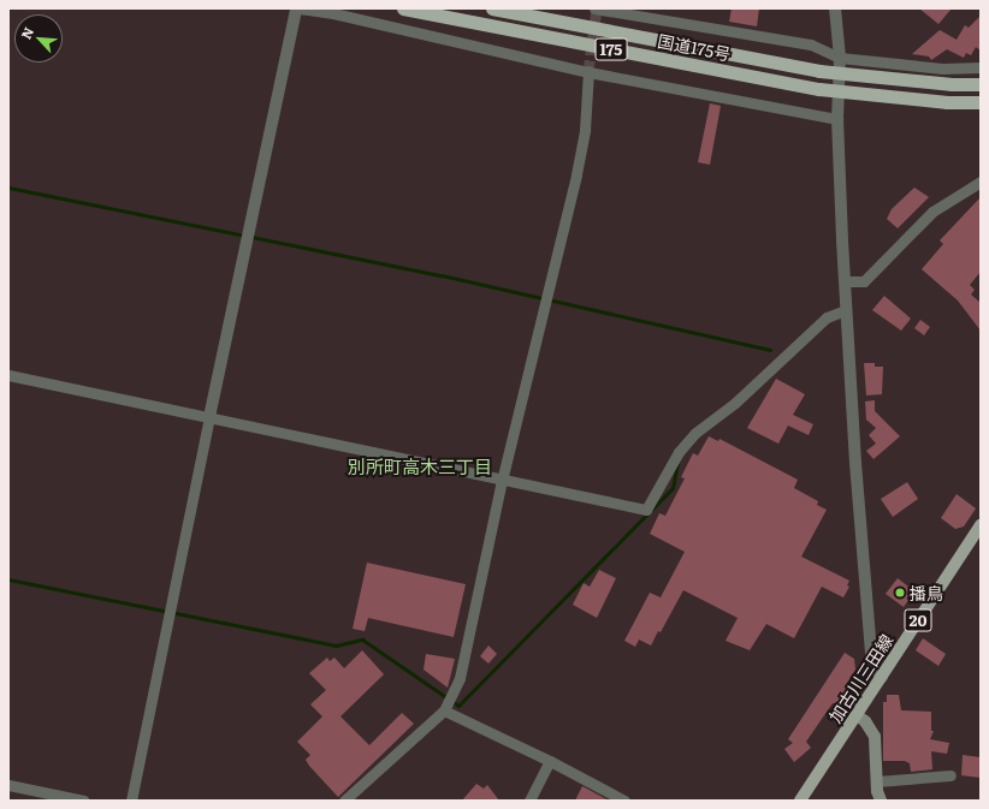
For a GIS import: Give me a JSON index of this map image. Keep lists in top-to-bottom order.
{
  "streets": {
    "highway": ["国道175号", "175"],
    "main road": ["20", "加古川三田線"]
  },
  "districts": ["別所町高木三丁目"],
  "places": ["播鳥"],
  "north": "top left"
}
